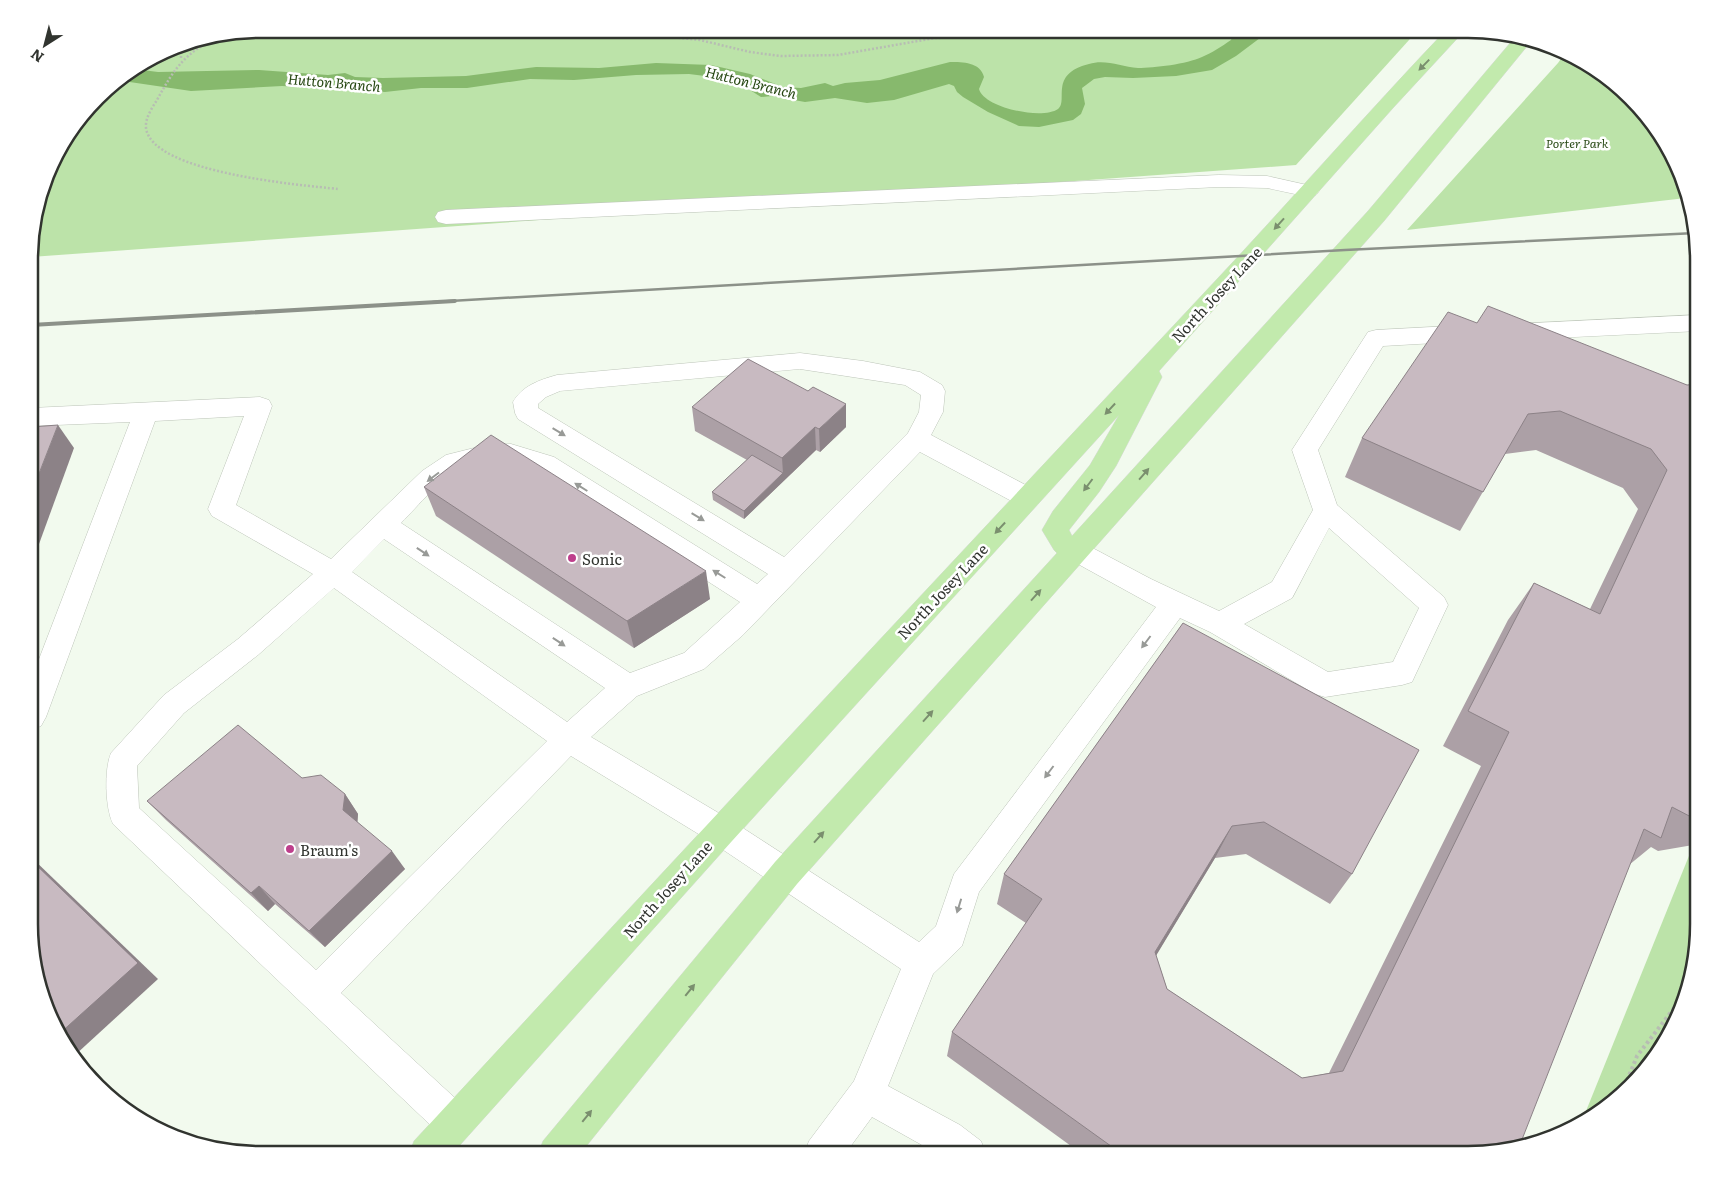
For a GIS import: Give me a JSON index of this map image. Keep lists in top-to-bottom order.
{
  "streets": {
    "main road": ["North Josey Lane"]
  },
  "water": ["Hutton Branch"],
  "parks": ["Porter Park"],
  "places": ["Sonic", "Braum's"],
  "north": "bottom left"
}
